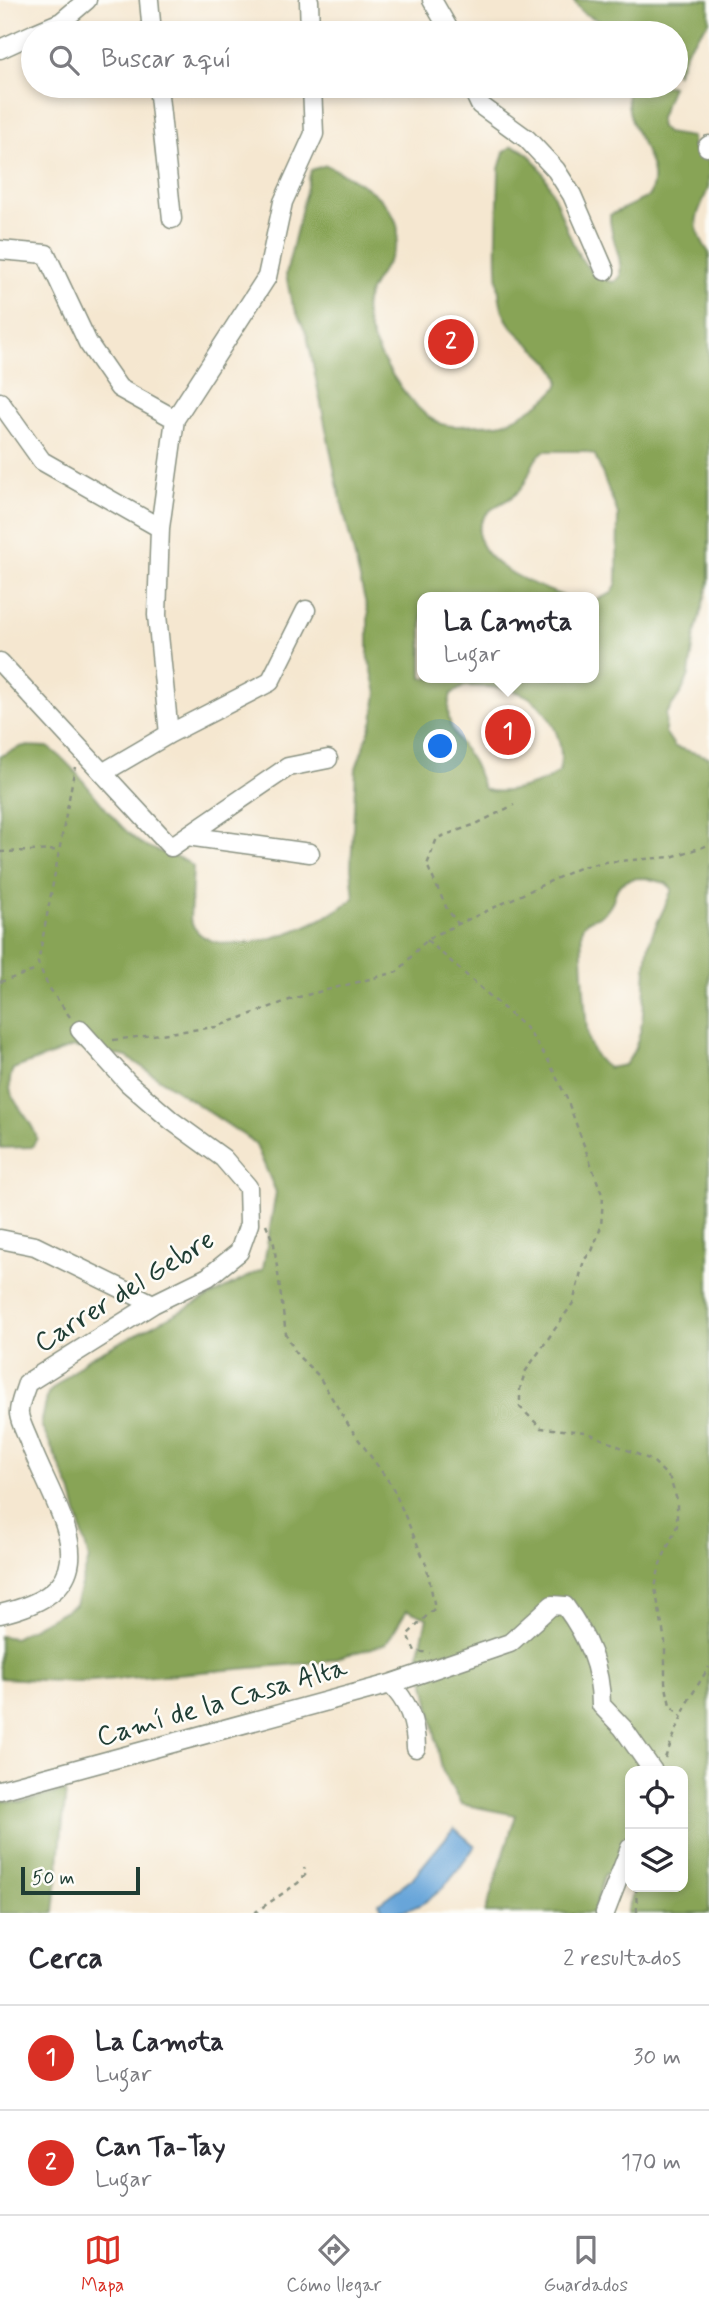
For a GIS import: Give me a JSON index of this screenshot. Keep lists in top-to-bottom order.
{
  "streets": {
    "street": ["Carrer del Gebre", "Camí de la Casa Alta"]
  },
  "scale_bar": "50 m",
  "page": {
    "search": "Buscar aquí",
    "pins": ["2", "1"],
    "popup": ["La Camota", "Lugar"],
    "scale": "50 m",
    "heading": ["Cerca", "2 resultados"],
    "list": [
      {
        "mark": "1",
        "name": "La Camota",
        "note": "Lugar",
        "value": "30 m"
      },
      {
        "mark": "2",
        "name": "Can Ta-Tay",
        "note": "Lugar",
        "value": "170 m"
      }
    ],
    "nav": ["Mapa", "Cómo llegar", "Guardados"]
  }
}
